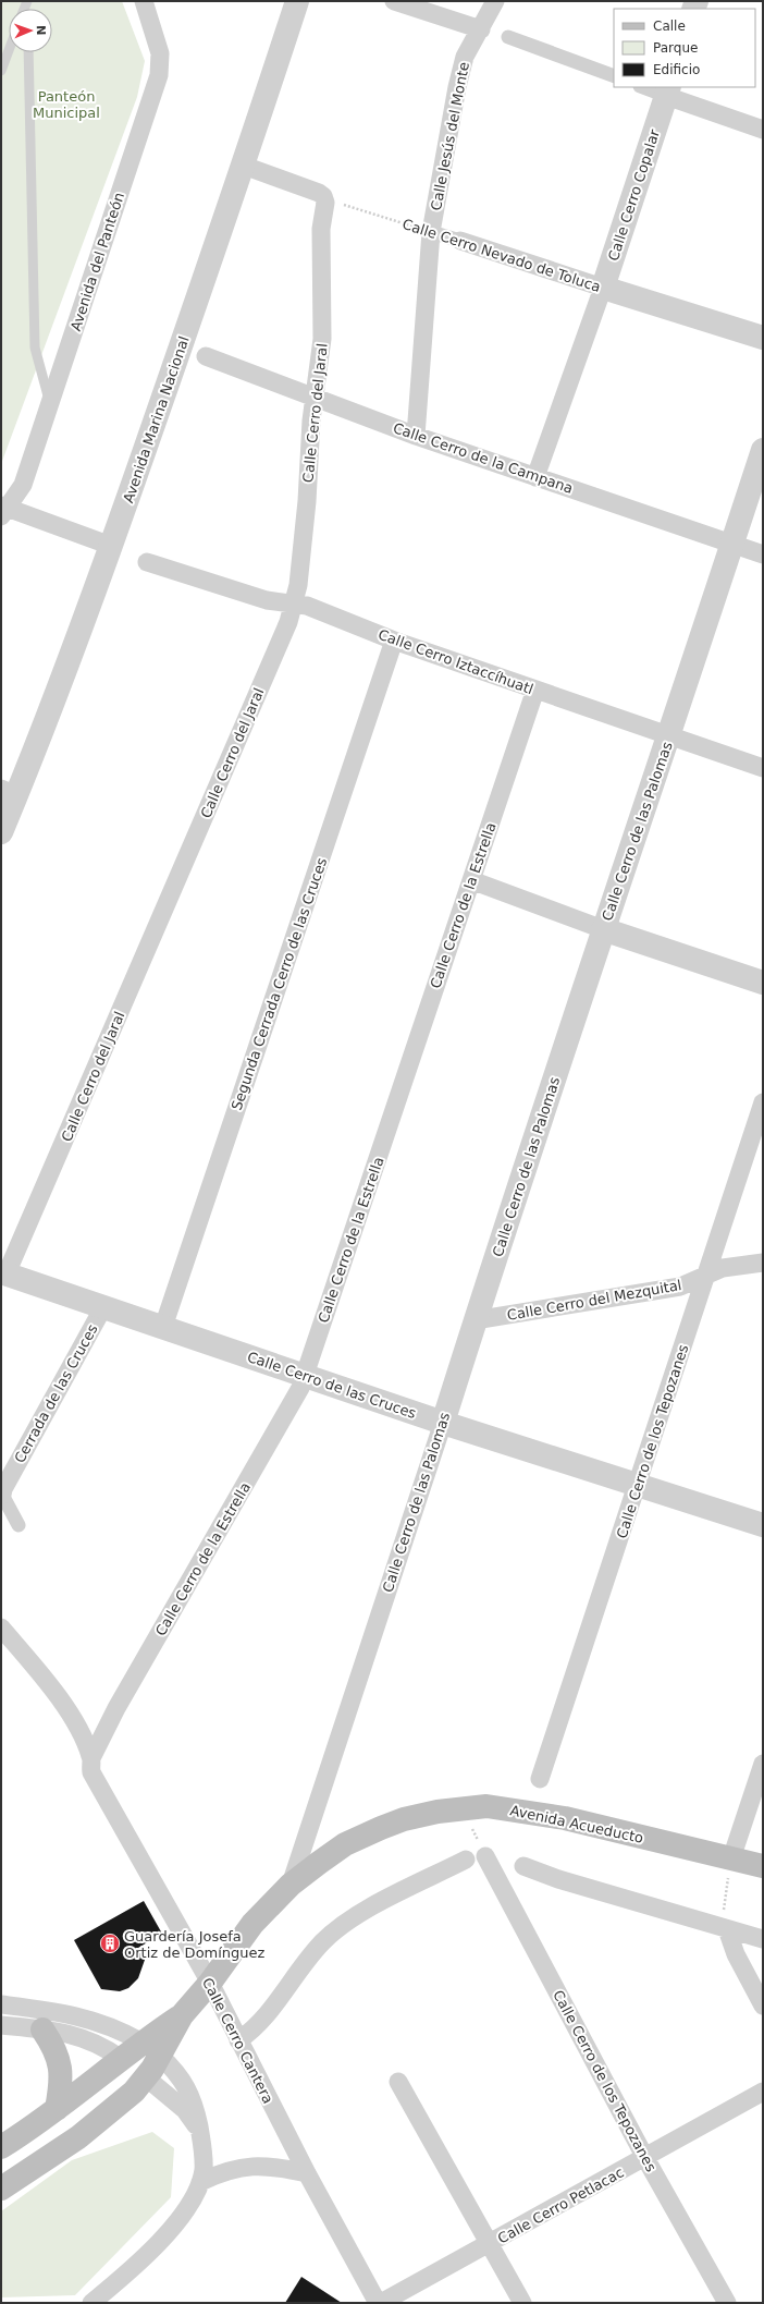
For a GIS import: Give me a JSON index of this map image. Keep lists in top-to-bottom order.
{
  "streets": {
    "main road": ["Avenida Acueducto"],
    "street": [
      "Calle Jesús del Monte",
      "Calle Cerro Copalar",
      "Calle Cerro Nevado de Toluca",
      "Avenida del Panteón",
      "Calle Cerro del Jaral",
      "Avenida Marina Nacional",
      "Calle Cerro de la Campana",
      "Calle Cerro Iztaccíhuatl",
      "Calle Cerro de las Palomas",
      "Calle Cerro de la Estrella",
      "Segunda Cerrada Cerro de las Cruces",
      "Calle Cerro del Mezquital",
      "Calle Cerro de las Cruces",
      "Cerrada de las Cruces",
      "Calle Cerro de los Tepozanes",
      "Calle Cerro Cantera",
      "Calle Cerro Petlacac"
    ]
  },
  "crossings": [
    ["Calle Jesús del Monte", "Calle Cerro Nevado de Toluca"],
    ["Calle Jesús del Monte", "Calle Cerro de la Campana"],
    ["Calle Cerro Copalar", "Calle Cerro Nevado de Toluca"],
    ["Calle Cerro Copalar", "Calle Cerro de la Campana"],
    ["Calle Cerro Nevado de Toluca", "Calle Cerro del Jaral"],
    ["Calle Cerro del Jaral", "Calle Cerro de la Campana"],
    ["Calle Cerro del Jaral", "Calle Cerro Iztaccíhuatl"],
    ["Calle Cerro del Jaral", "Calle Cerro de las Cruces"],
    ["Calle Cerro de la Campana", "Calle Cerro de las Palomas"],
    ["Calle Cerro Iztaccíhuatl", "Calle Cerro de las Palomas"],
    ["Calle Cerro Iztaccíhuatl", "Calle Cerro de la Estrella"],
    ["Calle Cerro Iztaccíhuatl", "Segunda Cerrada Cerro de las Cruces"],
    ["Calle Cerro de las Palomas", "Calle Cerro del Mezquital"],
    ["Calle Cerro de las Palomas", "Calle Cerro de las Cruces"],
    ["Calle Cerro de las Palomas", "Avenida Acueducto"],
    ["Calle Cerro de la Estrella", "Calle Cerro de las Cruces"],
    ["Calle Cerro de la Estrella", "Calle Cerro Cantera"],
    ["Segunda Cerrada Cerro de las Cruces", "Calle Cerro de las Cruces"],
    ["Calle Cerro del Mezquital", "Calle Cerro de los Tepozanes"],
    ["Calle Cerro de las Cruces", "Cerrada de las Cruces"],
    ["Calle Cerro de las Cruces", "Calle Cerro de los Tepozanes"],
    ["Calle Cerro de los Tepozanes", "Calle Cerro Petlacac"],
    ["Avenida Acueducto", "Calle Cerro Cantera"]
  ],
  "parks": ["Panteón Municipal"],
  "places": {
    "building": ["Guardería Josefa Ortiz de Domínguez"]
  },
  "legend": ["Calle", "Parque", "Edificio"],
  "north": "right"
}
